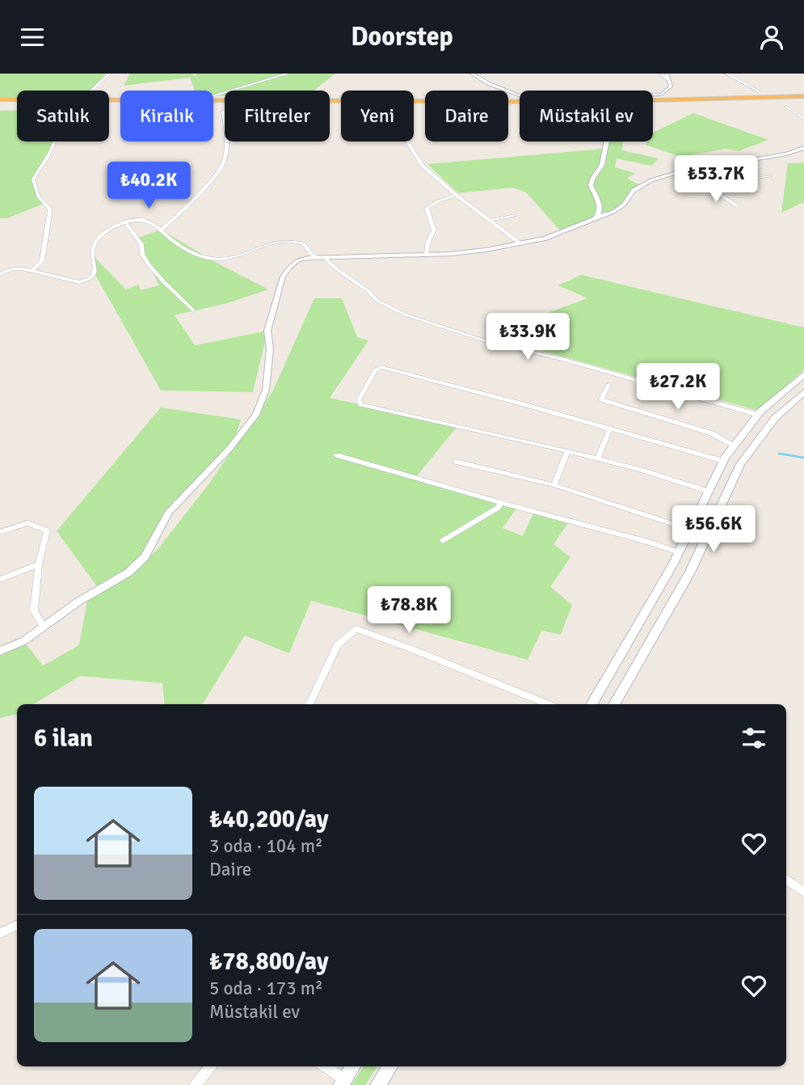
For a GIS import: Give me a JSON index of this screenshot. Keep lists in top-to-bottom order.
{
  "page": {
    "header": "Doorstep",
    "chip": [
      "Satılık",
      "Kiralık",
      "Filtreler",
      "Yeni",
      "Daire",
      "Müstakil ev"
    ],
    "price": [
      "₺53.7K",
      "₺40.2K",
      "₺33.9K",
      "₺27.2K",
      "₺56.6K",
      "₺78.8K"
    ],
    "heading": "6 ilan",
    "list": [
      {
        "name": "₺40,200/ay",
        "note": "3 oda · 104 m² · Daire"
      },
      {
        "name": "₺78,800/ay",
        "note": "5 oda · 173 m² · Müstakil ev"
      }
    ]
  }
}
